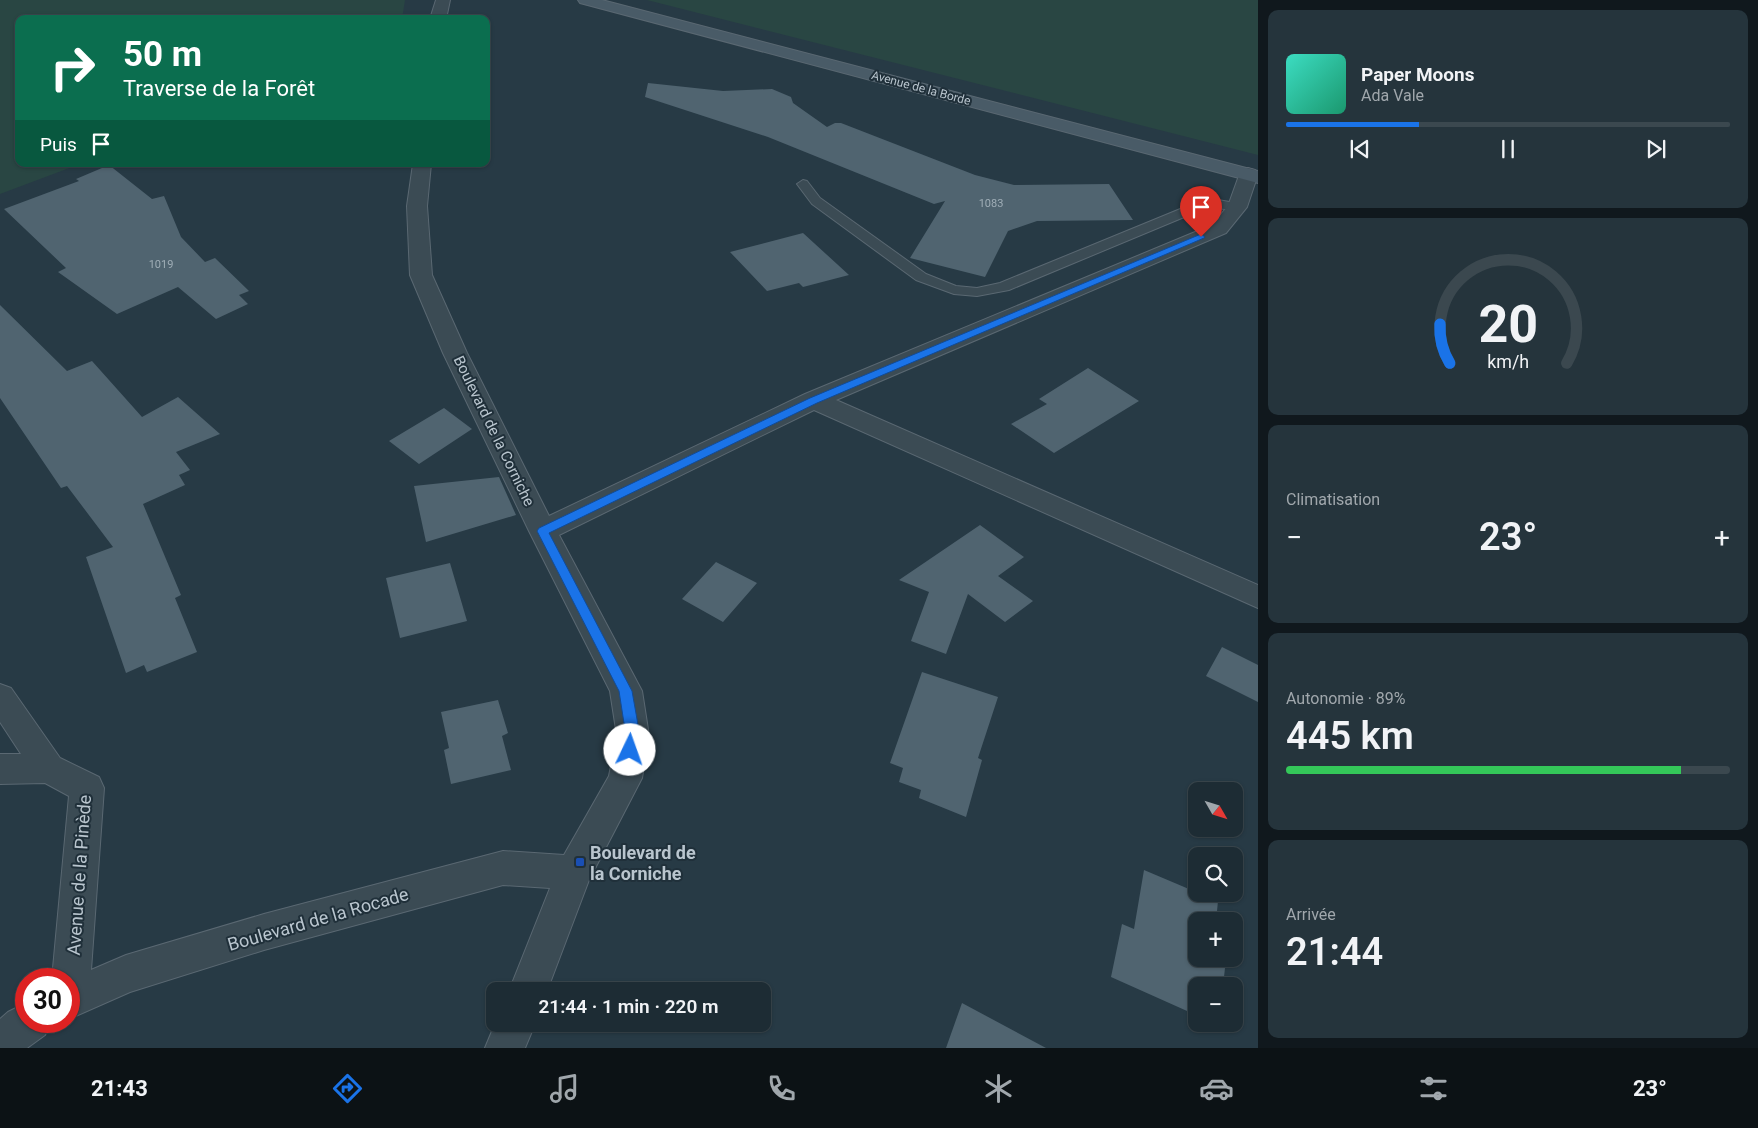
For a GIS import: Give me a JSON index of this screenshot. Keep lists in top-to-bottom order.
{
  "streets": {
    "street": [
      "Avenue de la Borde",
      "Boulevard de la Corniche",
      "Avenue de la Pinède",
      "Boulevard de la Rocade"
    ]
  },
  "crossings": [
    ["Boulevard de la Corniche", "Boulevard de la Rocade"]
  ],
  "places": {
    "transit": ["Boulevard de la Corniche"]
  },
  "house_numbers": ["1083", "1019"],
  "north": "bottom right",
  "page": {
    "turn": ["50 m", "Traverse de la Forêt"],
    "song": ["Paper Moons", "Ada Vale"],
    "then": "Puis",
    "tile": [
      "Climatisation",
      ["Autonomie · 89%", "445 km"],
      ["Arrivée", "21:44"]
    ],
    "heat": ["−", "23°", "+"],
    "map_buttons": ["+", "−"],
    "limit": "30",
    "trip": "21:44 · 1 min · 220 m",
    "tabs": ["21:43", "23°"],
    "gauge": ["20", "km/h"]
  }
}
